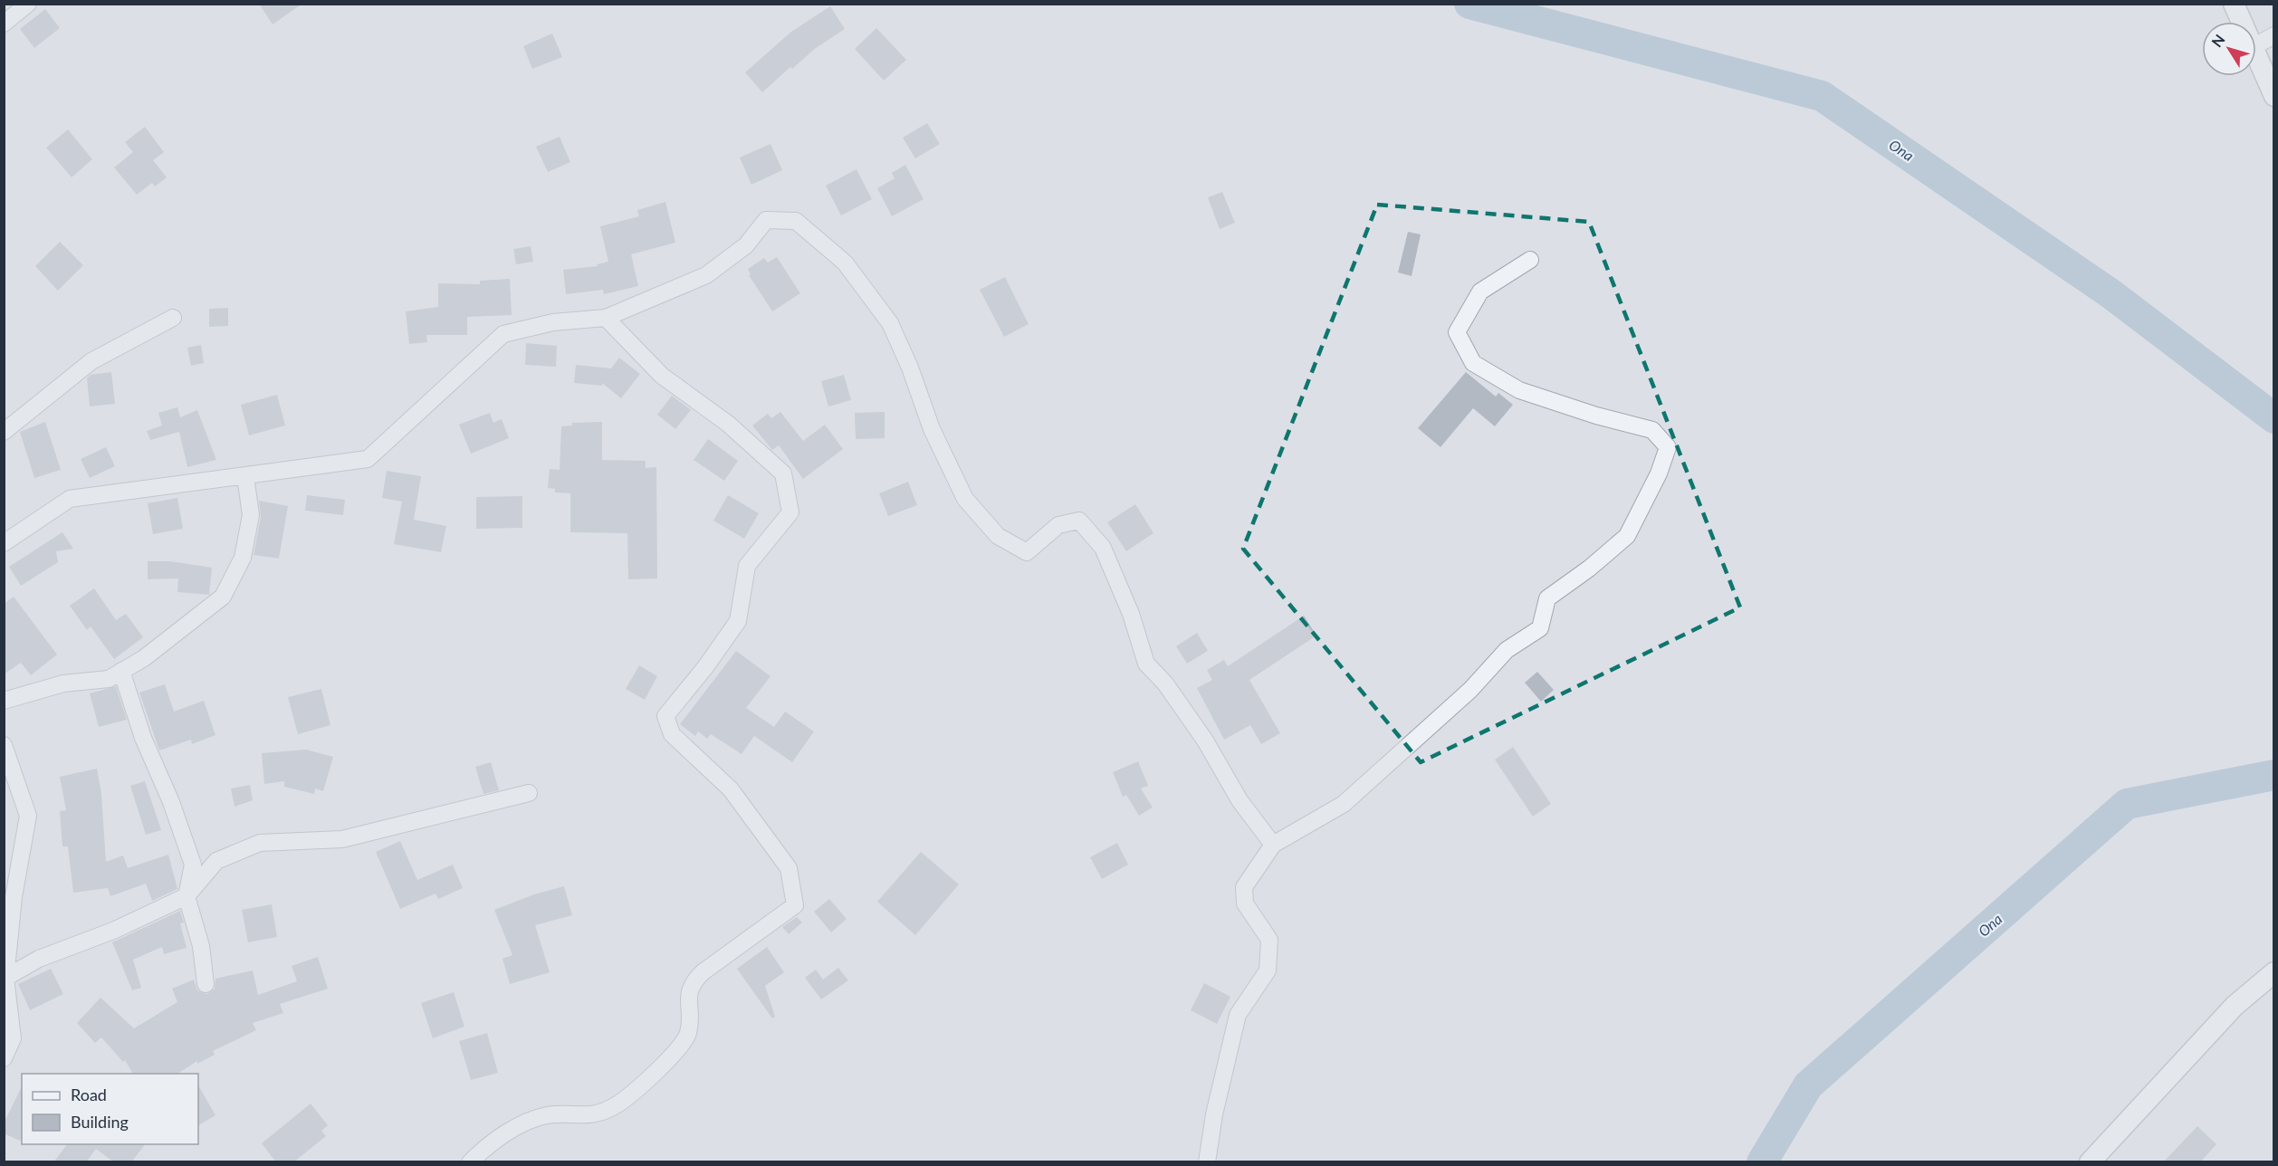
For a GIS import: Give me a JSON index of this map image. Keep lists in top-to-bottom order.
{
  "water": ["Ona"],
  "legend": ["Road", "Building"],
  "north": "top left"
}
